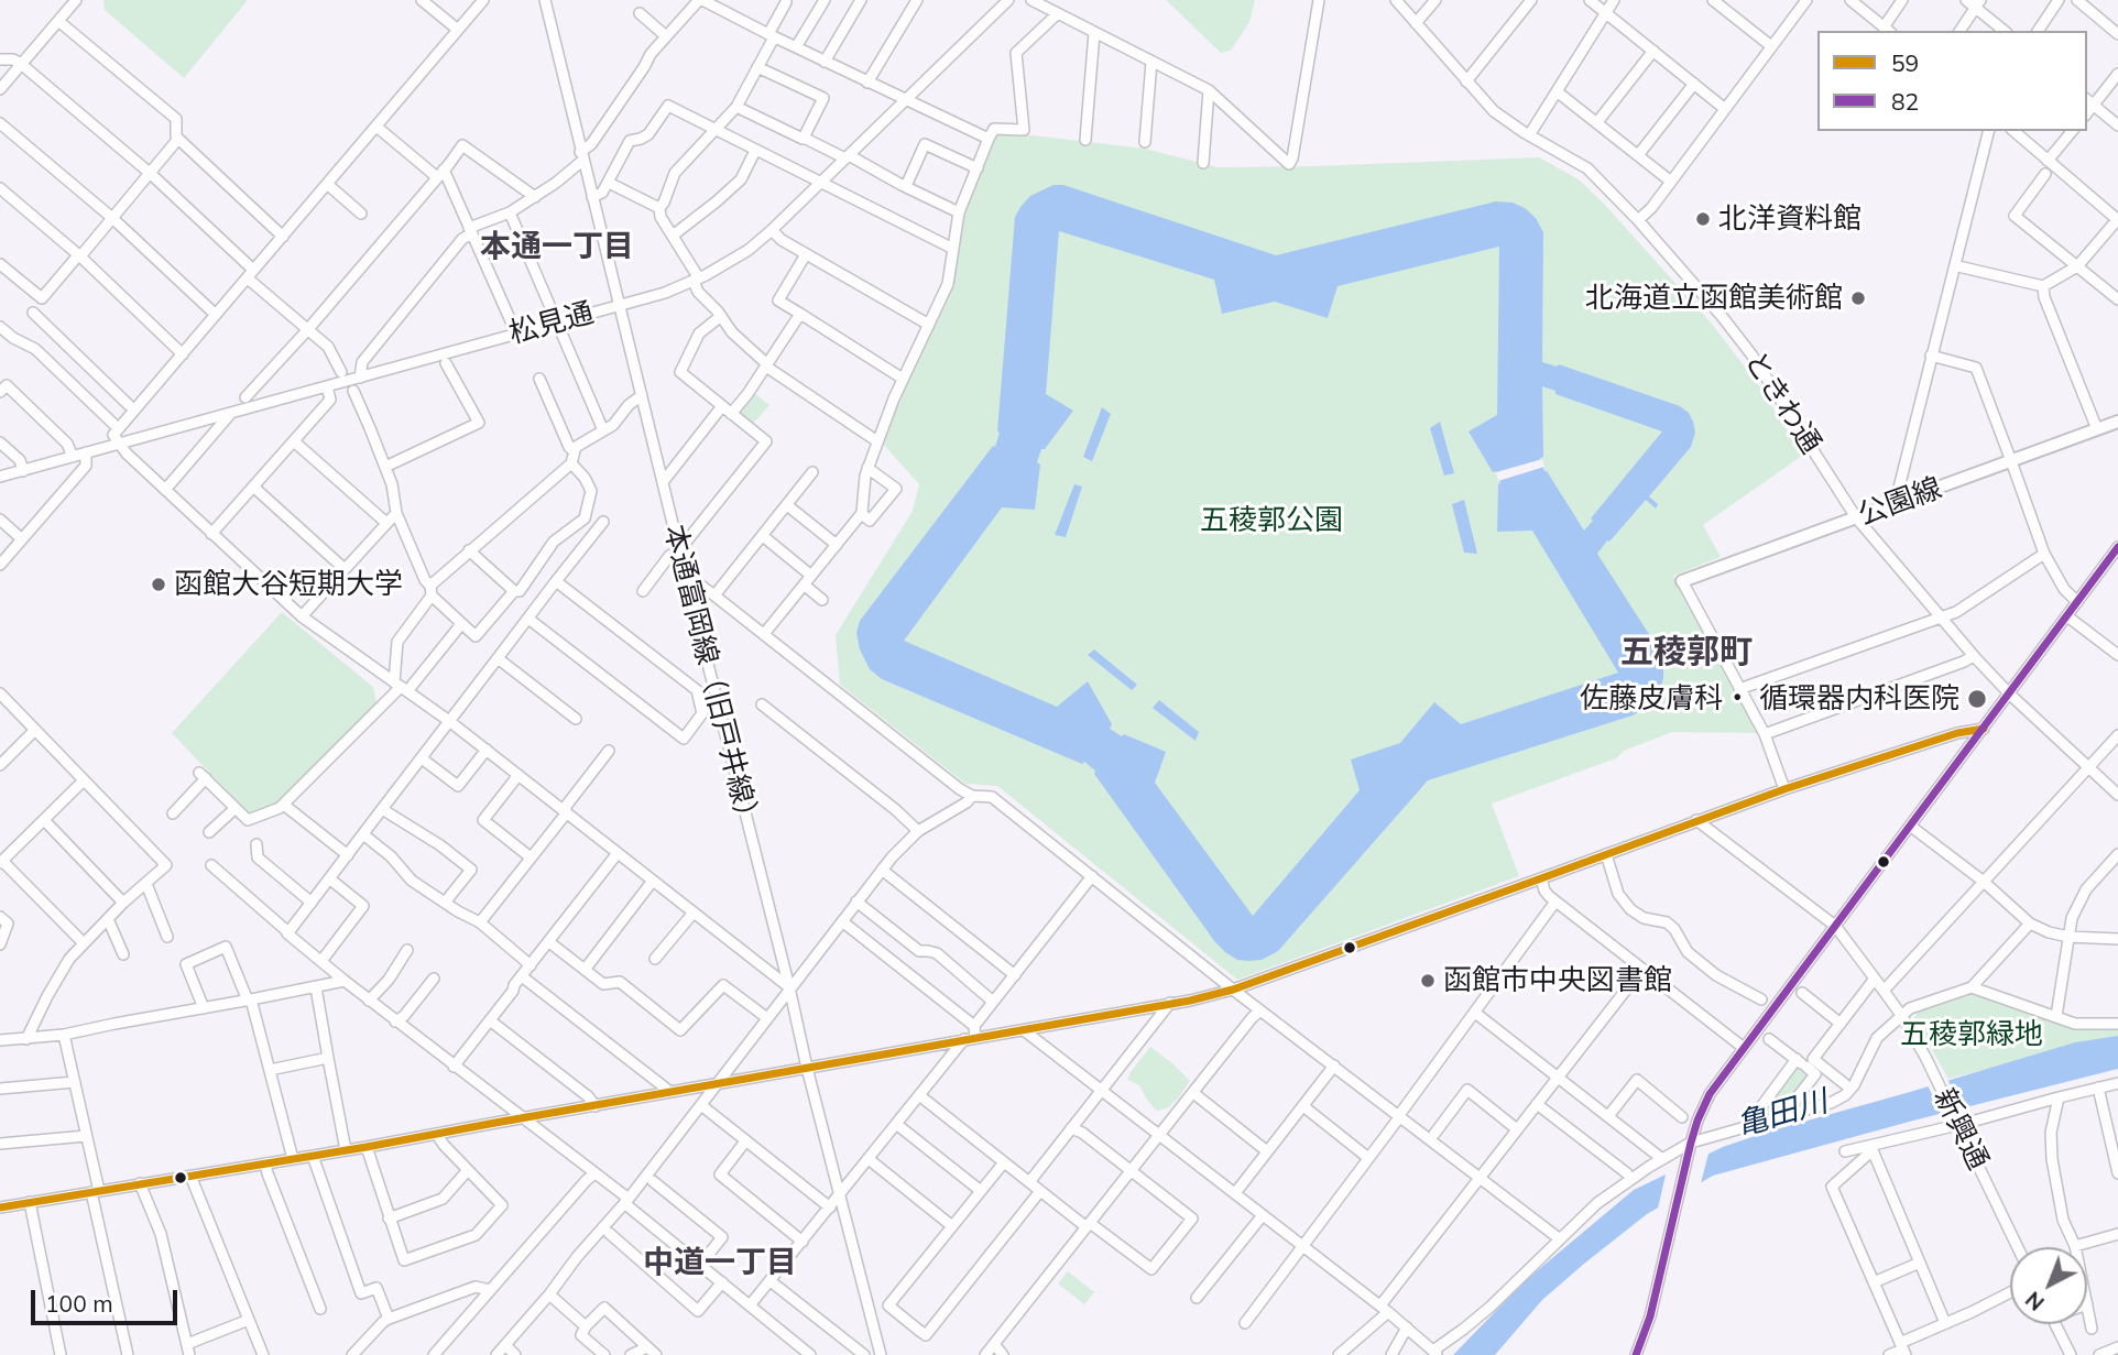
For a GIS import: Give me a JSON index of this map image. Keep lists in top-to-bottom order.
{
  "streets": {
    "main road": ["公園線"],
    "street": [
      "松見通",
      "ときわ通",
      "本通富岡線（旧戸井線）",
      "新興通"
    ]
  },
  "crossings": [
    ["松見通", "本通富岡線（旧戸井線）"],
    ["ときわ通", "公園線"]
  ],
  "districts": ["本通一丁目", "五稜郭町", "中道一丁目"],
  "water": ["亀田川"],
  "parks": ["五稜郭公園", "五稜郭緑地"],
  "places": [
    "北洋資料館",
    "北海道立函館美術館",
    "函館大谷短期大学",
    "佐藤皮膚科・ 循環器内科医院",
    "函館市中央図書館"
  ],
  "lines": ["transit line 82", "transit line 59"],
  "legend": ["59", "82"],
  "scale_bar": "100 m",
  "north": "bottom left"
}
